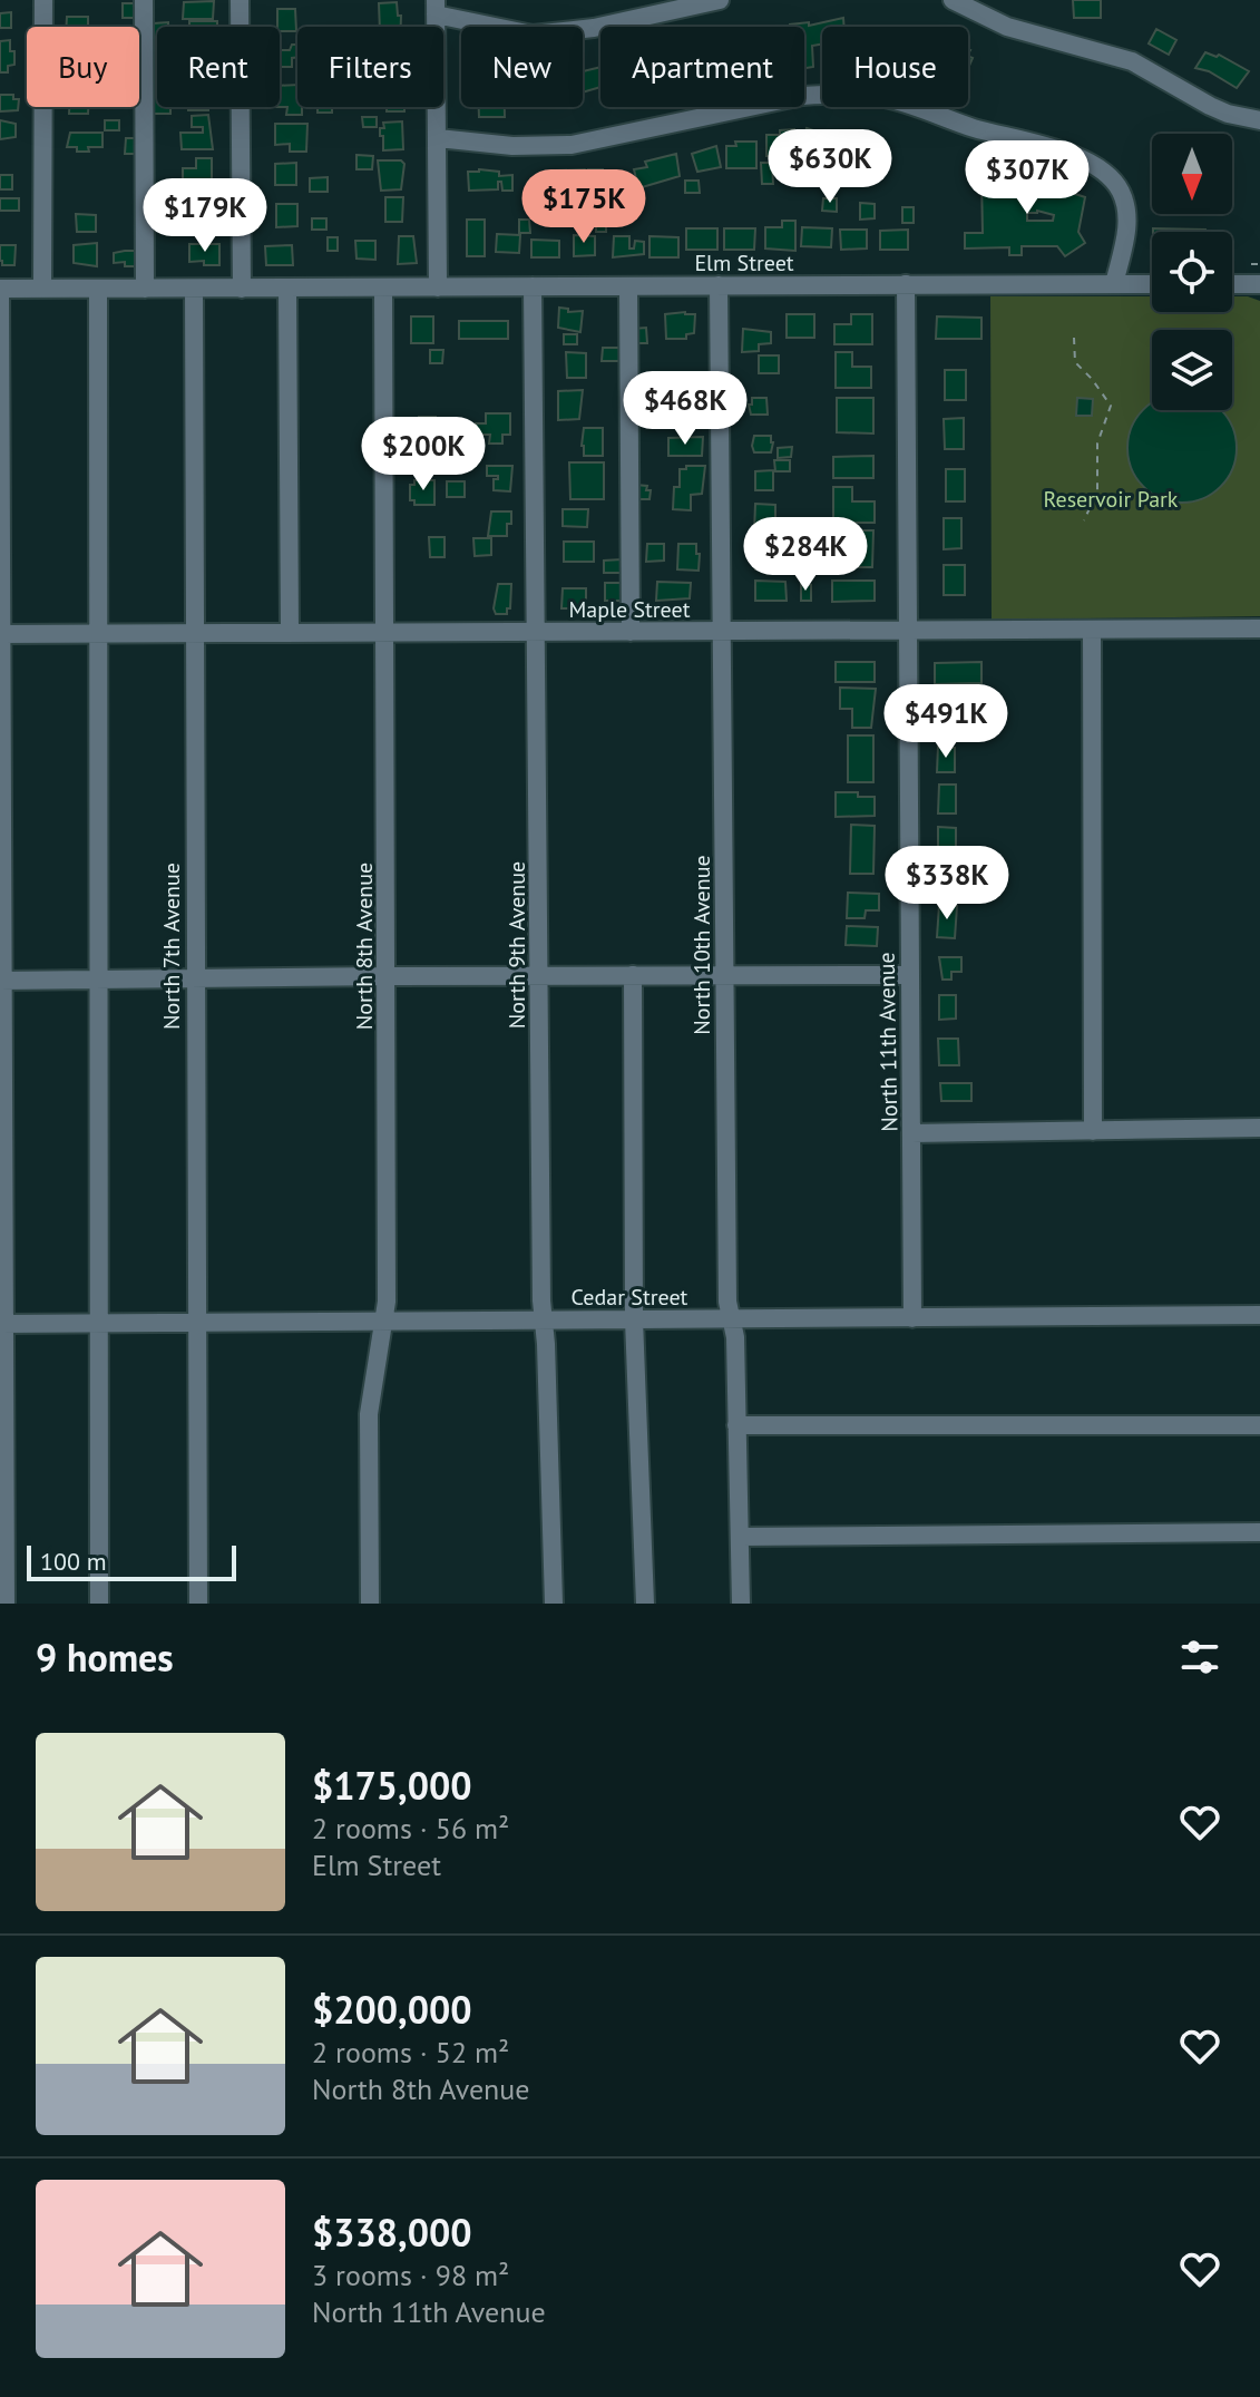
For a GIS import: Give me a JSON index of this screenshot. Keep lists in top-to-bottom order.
{
  "streets": {
    "street": [
      "Elm Street",
      "Maple Street",
      "North 9th Avenue",
      "North 10th Avenue",
      "North 7th Avenue",
      "North 8th Avenue",
      "North 11th Avenue",
      "Cedar Street"
    ]
  },
  "crossings": [
    ["Elm Street", "North 9th Avenue"],
    ["Elm Street", "North 10th Avenue"],
    ["Elm Street", "North 7th Avenue"],
    ["Elm Street", "North 8th Avenue"],
    ["Elm Street", "North 11th Avenue"],
    ["Maple Street", "North 9th Avenue"],
    ["Maple Street", "North 10th Avenue"],
    ["Maple Street", "North 7th Avenue"],
    ["Maple Street", "North 8th Avenue"],
    ["Maple Street", "North 11th Avenue"],
    ["North 9th Avenue", "Cedar Street"],
    ["North 10th Avenue", "Cedar Street"],
    ["North 7th Avenue", "Cedar Street"],
    ["North 8th Avenue", "Cedar Street"],
    ["North 11th Avenue", "Cedar Street"]
  ],
  "parks": ["Reservoir Park"],
  "scale_bar": "100 m",
  "north": "bottom",
  "page": {
    "chip": [
      "Buy",
      "Rent",
      "Filters",
      "New",
      "Apartment",
      "House"
    ],
    "price": [
      "$630K",
      "$307K",
      "$175K",
      "$179K",
      "$468K",
      "$200K",
      "$284K",
      "$491K",
      "$338K"
    ],
    "scale": "100 m",
    "heading": "9 homes",
    "list": [
      {
        "name": "$175,000",
        "note": "2 rooms · 56 m² · Elm Street"
      },
      {
        "name": "$200,000",
        "note": "2 rooms · 52 m² · North 8th Avenue"
      },
      {
        "name": "$338,000",
        "note": "3 rooms · 98 m² · North 11th Avenue"
      }
    ]
  }
}
